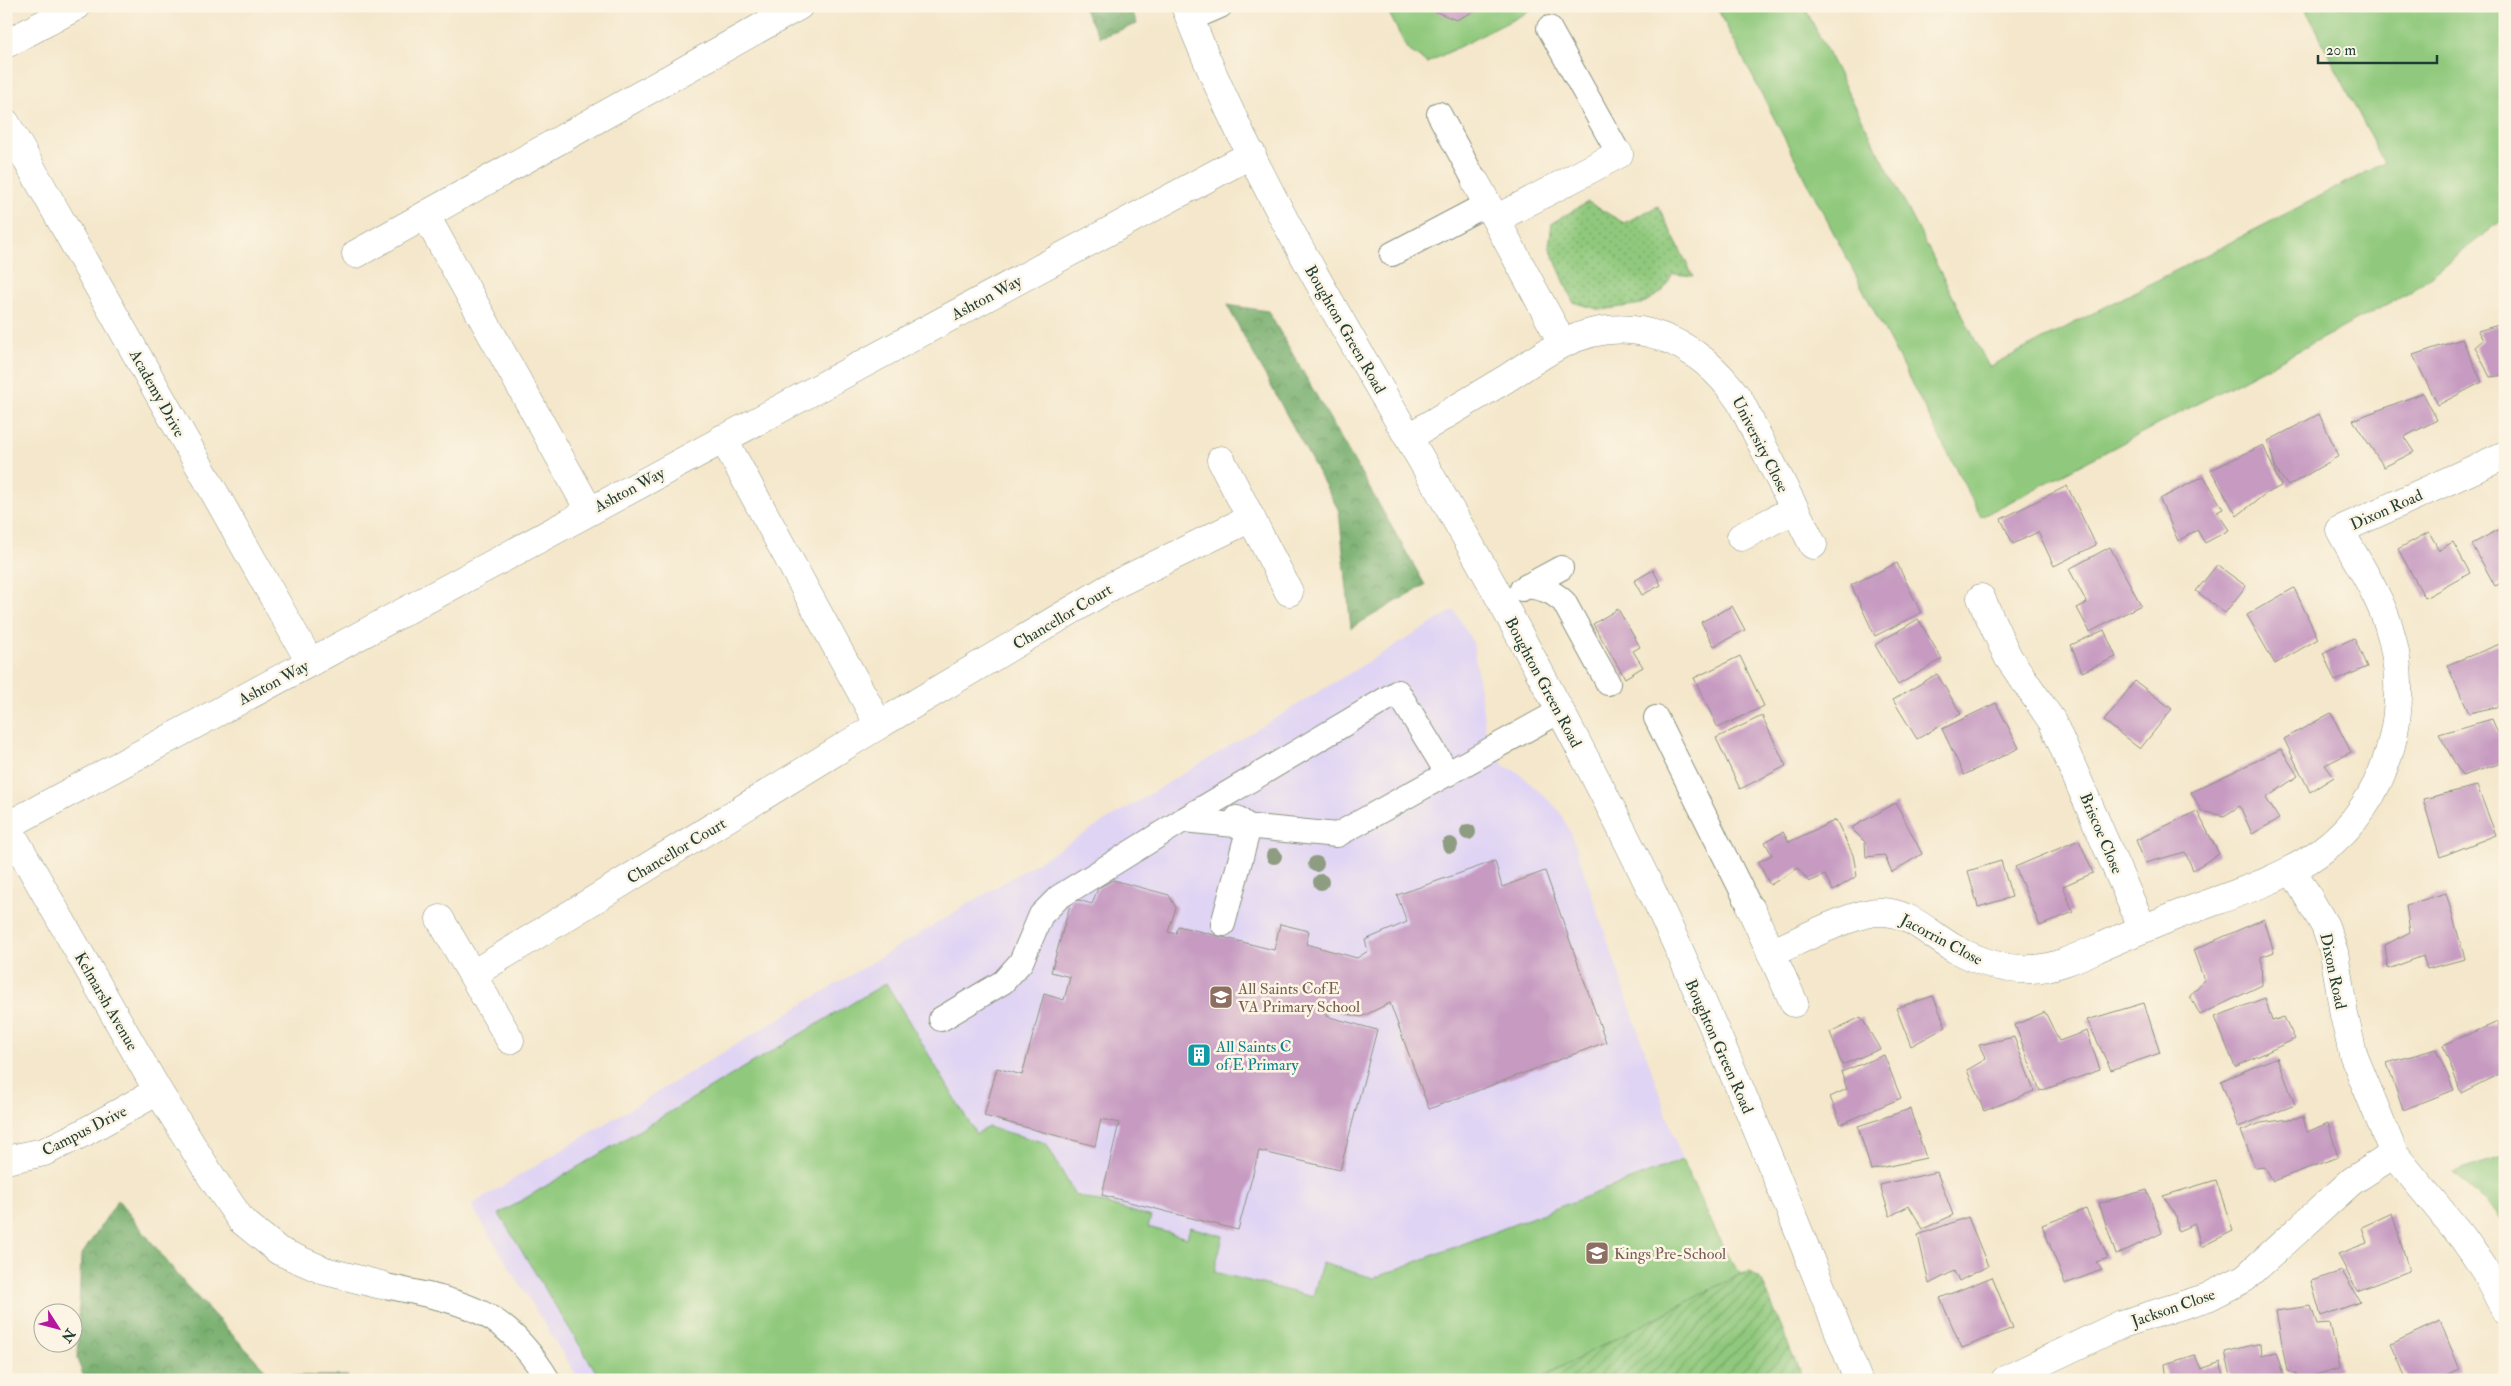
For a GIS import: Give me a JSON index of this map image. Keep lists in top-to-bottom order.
{
  "streets": {
    "street": [
      "Ashton Way",
      "Boughton Green Road",
      "Academy Drive",
      "University Close",
      "Dixon Road",
      "Chancellor Court",
      "Briscoe Close",
      "Jacorrin Close",
      "Kelmarsh Avenue",
      "Campus Drive",
      "Jackson Close"
    ]
  },
  "crossings": [
    ["Ashton Way", "Boughton Green Road"],
    ["Ashton Way", "Academy Drive"],
    ["Ashton Way", "Kelmarsh Avenue"],
    ["Boughton Green Road", "University Close"],
    ["Dixon Road", "Jackson Close"],
    ["Briscoe Close", "Jacorrin Close"],
    ["Kelmarsh Avenue", "Campus Drive"]
  ],
  "places": {
    "school or university": ["All Saints CofE VA Primary School", "Kings Pre-School"],
    "building": ["All Saints C of E Primary"]
  },
  "scale_bar": "20 m",
  "north": "bottom right"
}
